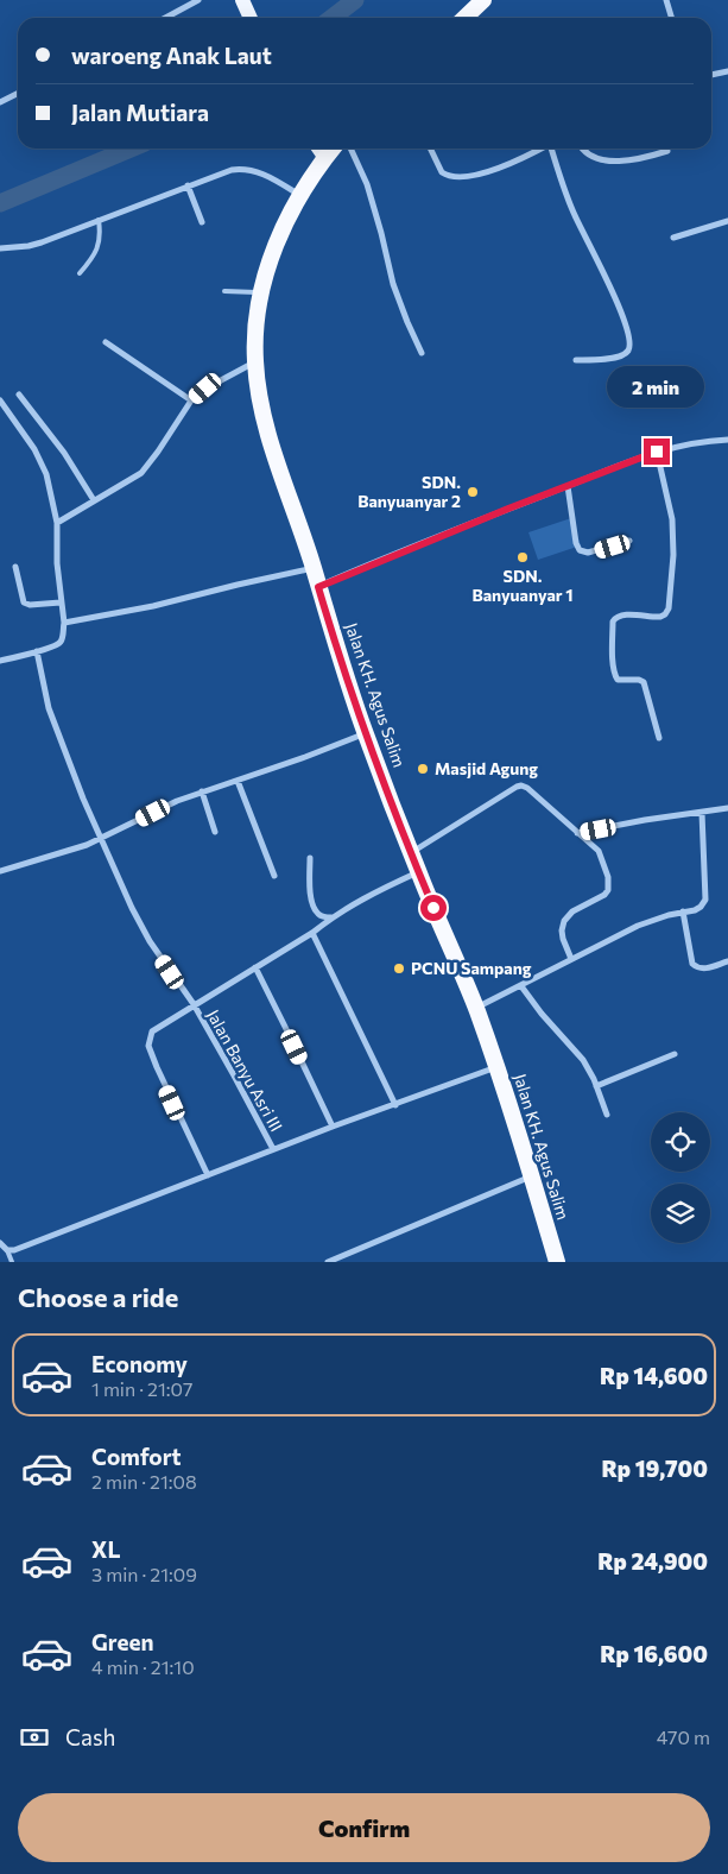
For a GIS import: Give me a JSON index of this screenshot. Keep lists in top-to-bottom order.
{
  "streets": {
    "highway": ["Jalan KH. Agus Salim"],
    "street": ["Jalan Banyu Asri III"]
  },
  "places": [
    "SDN. Banyuanyar 2",
    "SDN. Banyuanyar 1",
    "Masjid Agung",
    "PCNU Sampang"
  ],
  "page": {
    "banner": ["waroeng Anak Laut", "Jalan Mutiara"],
    "bubble": "2 min",
    "heading": "Choose a ride",
    "list": [
      {
        "name": "Economy",
        "note": "1 min · 21:07",
        "value": "Rp 14,600"
      },
      {
        "name": "Comfort",
        "note": "2 min · 21:08",
        "value": "Rp 19,700"
      },
      {
        "name": "XL",
        "note": "3 min · 21:09",
        "value": "Rp 24,900"
      },
      {
        "name": "Green",
        "note": "4 min · 21:10",
        "value": "Rp 16,600"
      }
    ],
    "pay": ["Cash", "470 m"],
    "buttons": "Confirm"
  }
}
